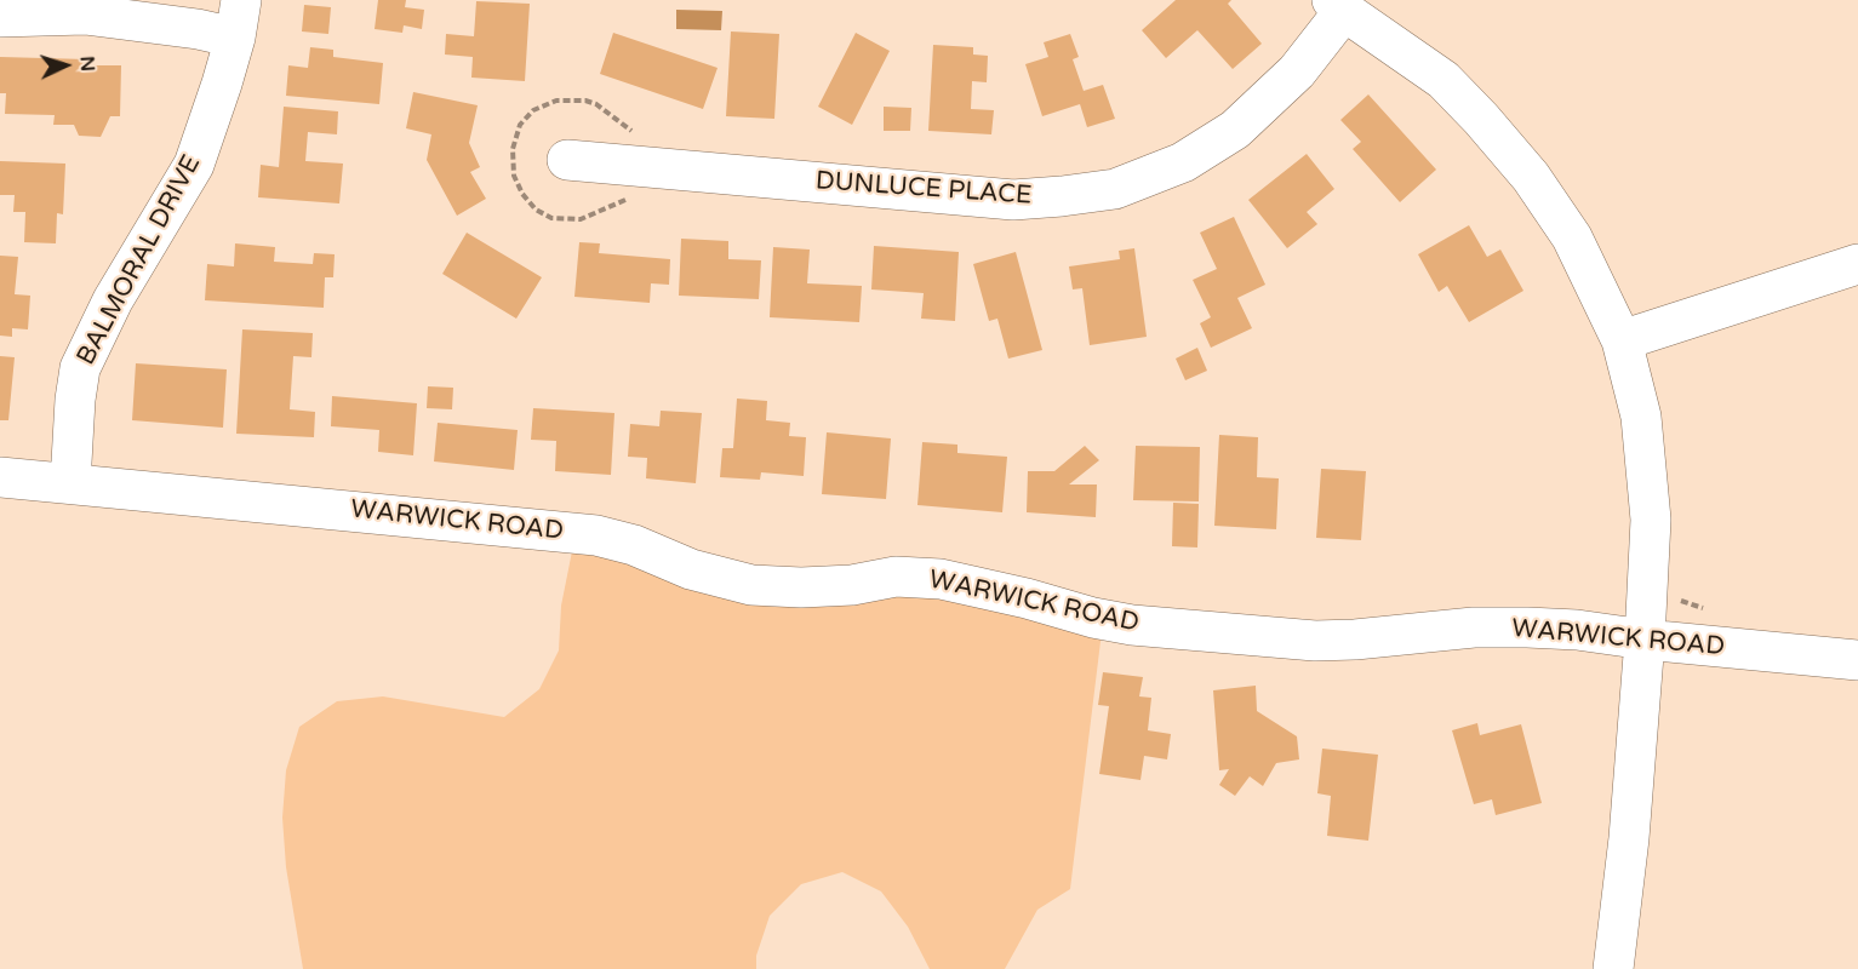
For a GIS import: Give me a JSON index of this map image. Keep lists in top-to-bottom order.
{
  "streets": {
    "street": ["DUNLUCE PLACE", "BALMORAL DRIVE", "WARWICK ROAD"]
  },
  "crossings": [
    ["BALMORAL DRIVE", "WARWICK ROAD"]
  ],
  "north": "right"
}
